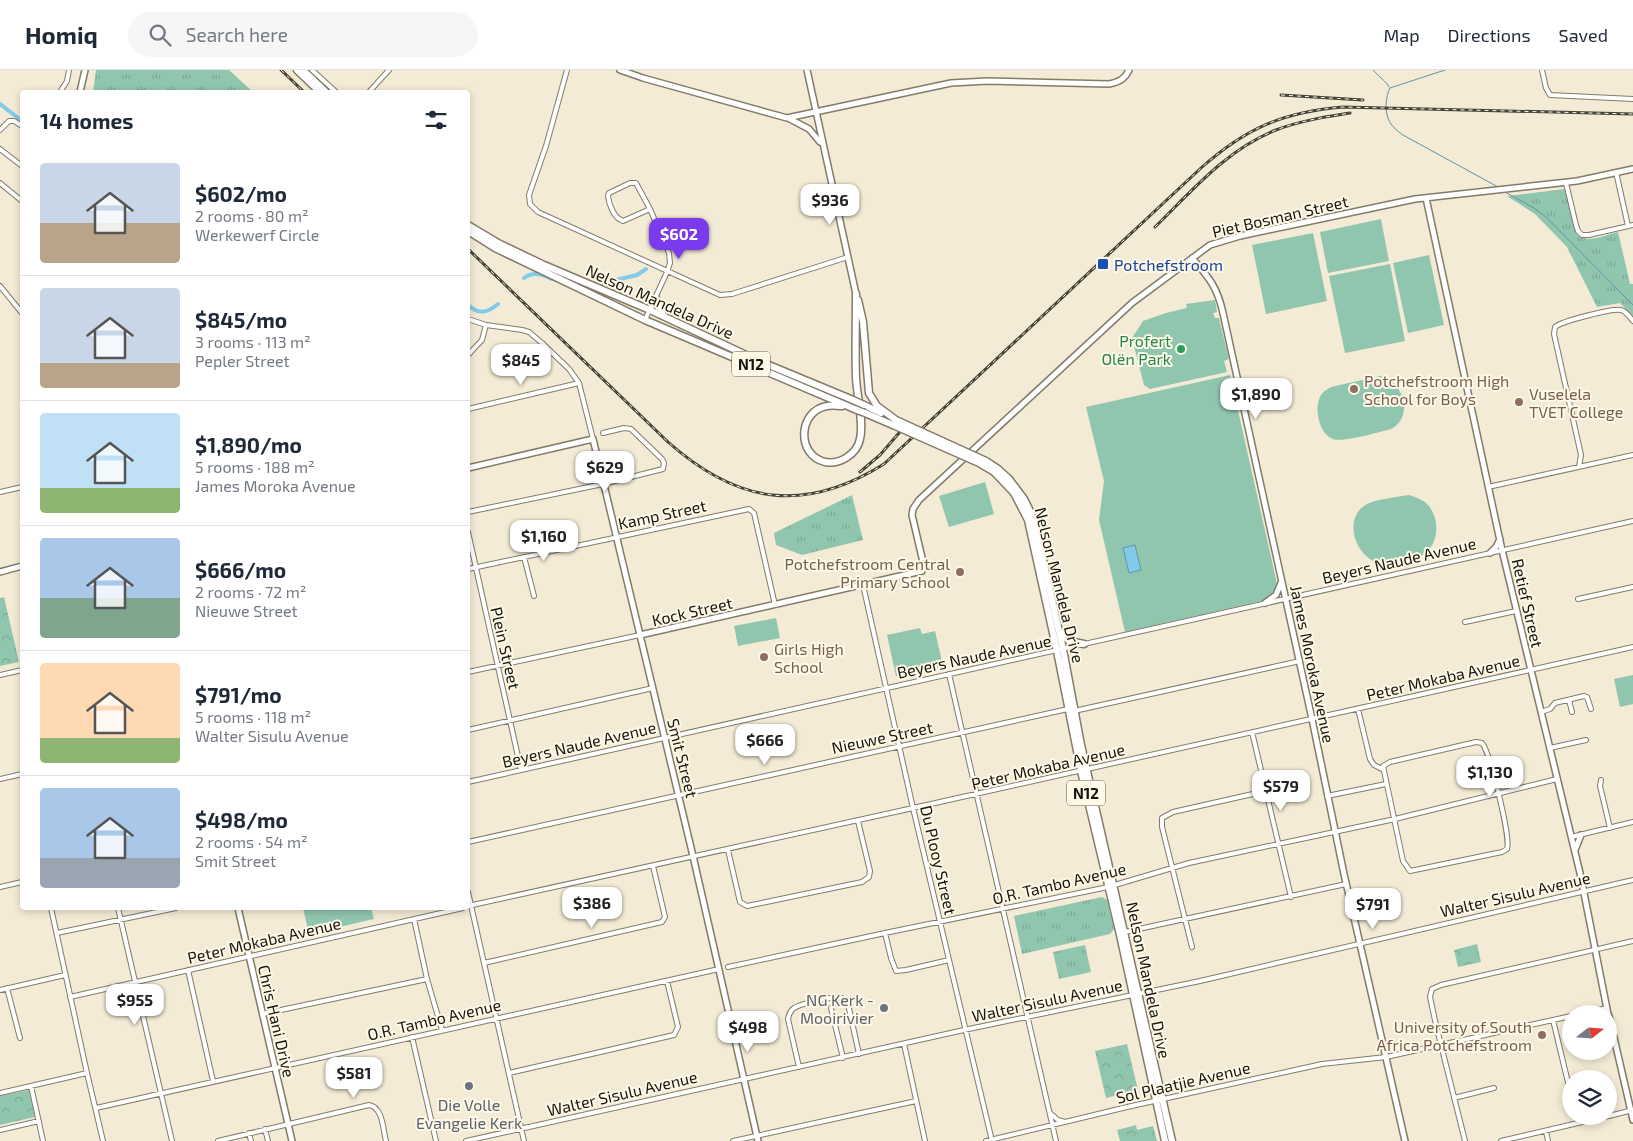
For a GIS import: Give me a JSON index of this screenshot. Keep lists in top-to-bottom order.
{
  "streets": {
    "highway": ["Nelson Mandela Drive", "N12"],
    "street": [
      "Piet Bosman Street",
      "Kamp Street",
      "Beyers Naude Avenue",
      "Retief Street",
      "Kock Street",
      "Plein Street",
      "James Moroka Avenue",
      "Peter Mokaba Avenue",
      "Nieuwe Street",
      "Smit Street",
      "Du Plooy Street",
      "O.R. Tambo Avenue",
      "Walter Sisulu Avenue",
      "Chris Hani Drive",
      "Sol Plaatjie Avenue"
    ]
  },
  "crossings": [
    ["Piet Bosman Street", "Retief Street"],
    ["Piet Bosman Street", "Kock Street"],
    ["Piet Bosman Street", "James Moroka Avenue"],
    ["Nelson Mandela Drive", "Beyers Naude Avenue"],
    ["Nelson Mandela Drive", "Peter Mokaba Avenue"],
    ["Nelson Mandela Drive", "Nieuwe Street"],
    ["Nelson Mandela Drive", "O.R. Tambo Avenue"],
    ["Nelson Mandela Drive", "Walter Sisulu Avenue"],
    ["Nelson Mandela Drive", "Sol Plaatjie Avenue"],
    ["Kamp Street", "Kock Street"],
    ["Kamp Street", "Plein Street"],
    ["Kamp Street", "Smit Street"],
    ["Beyers Naude Avenue", "Retief Street"],
    ["Beyers Naude Avenue", "Plein Street"],
    ["Beyers Naude Avenue", "James Moroka Avenue"],
    ["Beyers Naude Avenue", "Smit Street"],
    ["Beyers Naude Avenue", "Du Plooy Street"],
    ["Retief Street", "Peter Mokaba Avenue"],
    ["Retief Street", "O.R. Tambo Avenue"],
    ["Retief Street", "Walter Sisulu Avenue"],
    ["Kock Street", "Plein Street"],
    ["Kock Street", "Smit Street"],
    ["Kock Street", "Du Plooy Street"],
    ["James Moroka Avenue", "Peter Mokaba Avenue"],
    ["James Moroka Avenue", "Nieuwe Street"],
    ["James Moroka Avenue", "O.R. Tambo Avenue"],
    ["James Moroka Avenue", "Walter Sisulu Avenue"],
    ["James Moroka Avenue", "Sol Plaatjie Avenue"],
    ["Peter Mokaba Avenue", "Smit Street"],
    ["Peter Mokaba Avenue", "Du Plooy Street"],
    ["Peter Mokaba Avenue", "Chris Hani Drive"],
    ["Nieuwe Street", "Smit Street"],
    ["Nieuwe Street", "Du Plooy Street"],
    ["Smit Street", "O.R. Tambo Avenue"],
    ["Smit Street", "Walter Sisulu Avenue"],
    ["Du Plooy Street", "O.R. Tambo Avenue"],
    ["Du Plooy Street", "Walter Sisulu Avenue"],
    ["Du Plooy Street", "Sol Plaatjie Avenue"],
    ["O.R. Tambo Avenue", "Chris Hani Drive"]
  ],
  "places": {
    "transit": ["Potchefstroom"],
    "other": [
      "Profert Olën Park",
      "Potchefstroom High School for Boys",
      "Vuselela TVET College",
      "Potchefstroom Central Primary School",
      "Girls High School",
      "NG Kerk - Mooirivier",
      "University of South Africa Potchefstroom",
      "Die Volle Evangelie Kerk"
    ]
  },
  "north": "right",
  "page": {
    "header": "Homiq",
    "search": "Search here",
    "nav": ["Map", "Directions", "Saved"],
    "heading": "14 homes",
    "list": [
      {
        "name": "$602/mo",
        "note": "2 rooms · 80 m² · Werkewerf Circle"
      },
      {
        "name": "$845/mo",
        "note": "3 rooms · 113 m² · Pepler Street"
      },
      {
        "name": "$1,890/mo",
        "note": "5 rooms · 188 m² · James Moroka Avenue"
      },
      {
        "name": "$666/mo",
        "note": "2 rooms · 72 m² · Nieuwe Street"
      },
      {
        "name": "$791/mo",
        "note": "5 rooms · 118 m² · Walter Sisulu Avenue"
      },
      {
        "name": "$498/mo",
        "note": "2 rooms · 54 m² · Smit Street"
      }
    ],
    "price": [
      "$936",
      "$602",
      "$845",
      "$1,890",
      "$629",
      "$1,160",
      "$666",
      "$1,130",
      "$579",
      "$386",
      "$791",
      "$955",
      "$498",
      "$581"
    ]
  }
}
